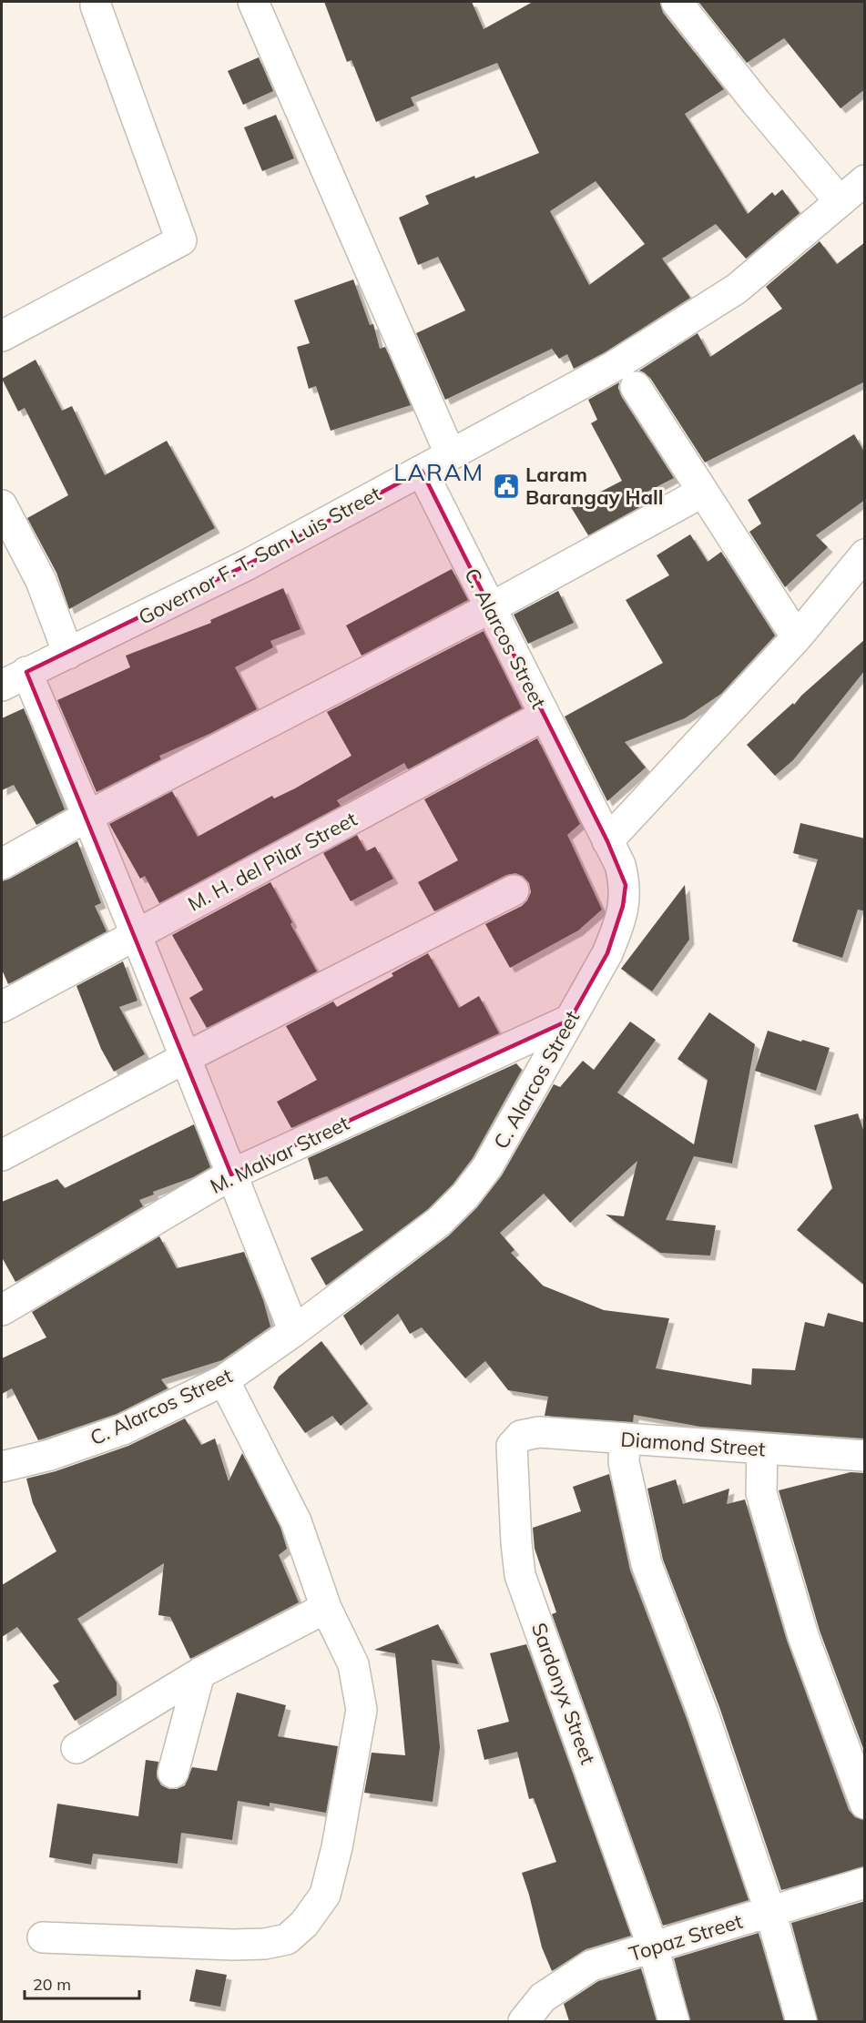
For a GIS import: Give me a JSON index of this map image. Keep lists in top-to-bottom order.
{
  "streets": {
    "street": [
      "Governor F. T. San Luis Street",
      "C. Alarcos Street",
      "M. H. del Pilar Street",
      "M. Malvar Street",
      "Diamond Street",
      "Sardonyx Street",
      "Topaz Street"
    ]
  },
  "crossings": [
    ["Governor F. T. San Luis Street", "C. Alarcos Street"],
    ["C. Alarcos Street", "M. H. del Pilar Street"],
    ["C. Alarcos Street", "M. Malvar Street"],
    ["Diamond Street", "Sardonyx Street"],
    ["Sardonyx Street", "Topaz Street"]
  ],
  "districts": ["LARAM"],
  "places": {
    "public building": ["Laram Barangay Hall"]
  },
  "scale_bar": "20 m"
}
